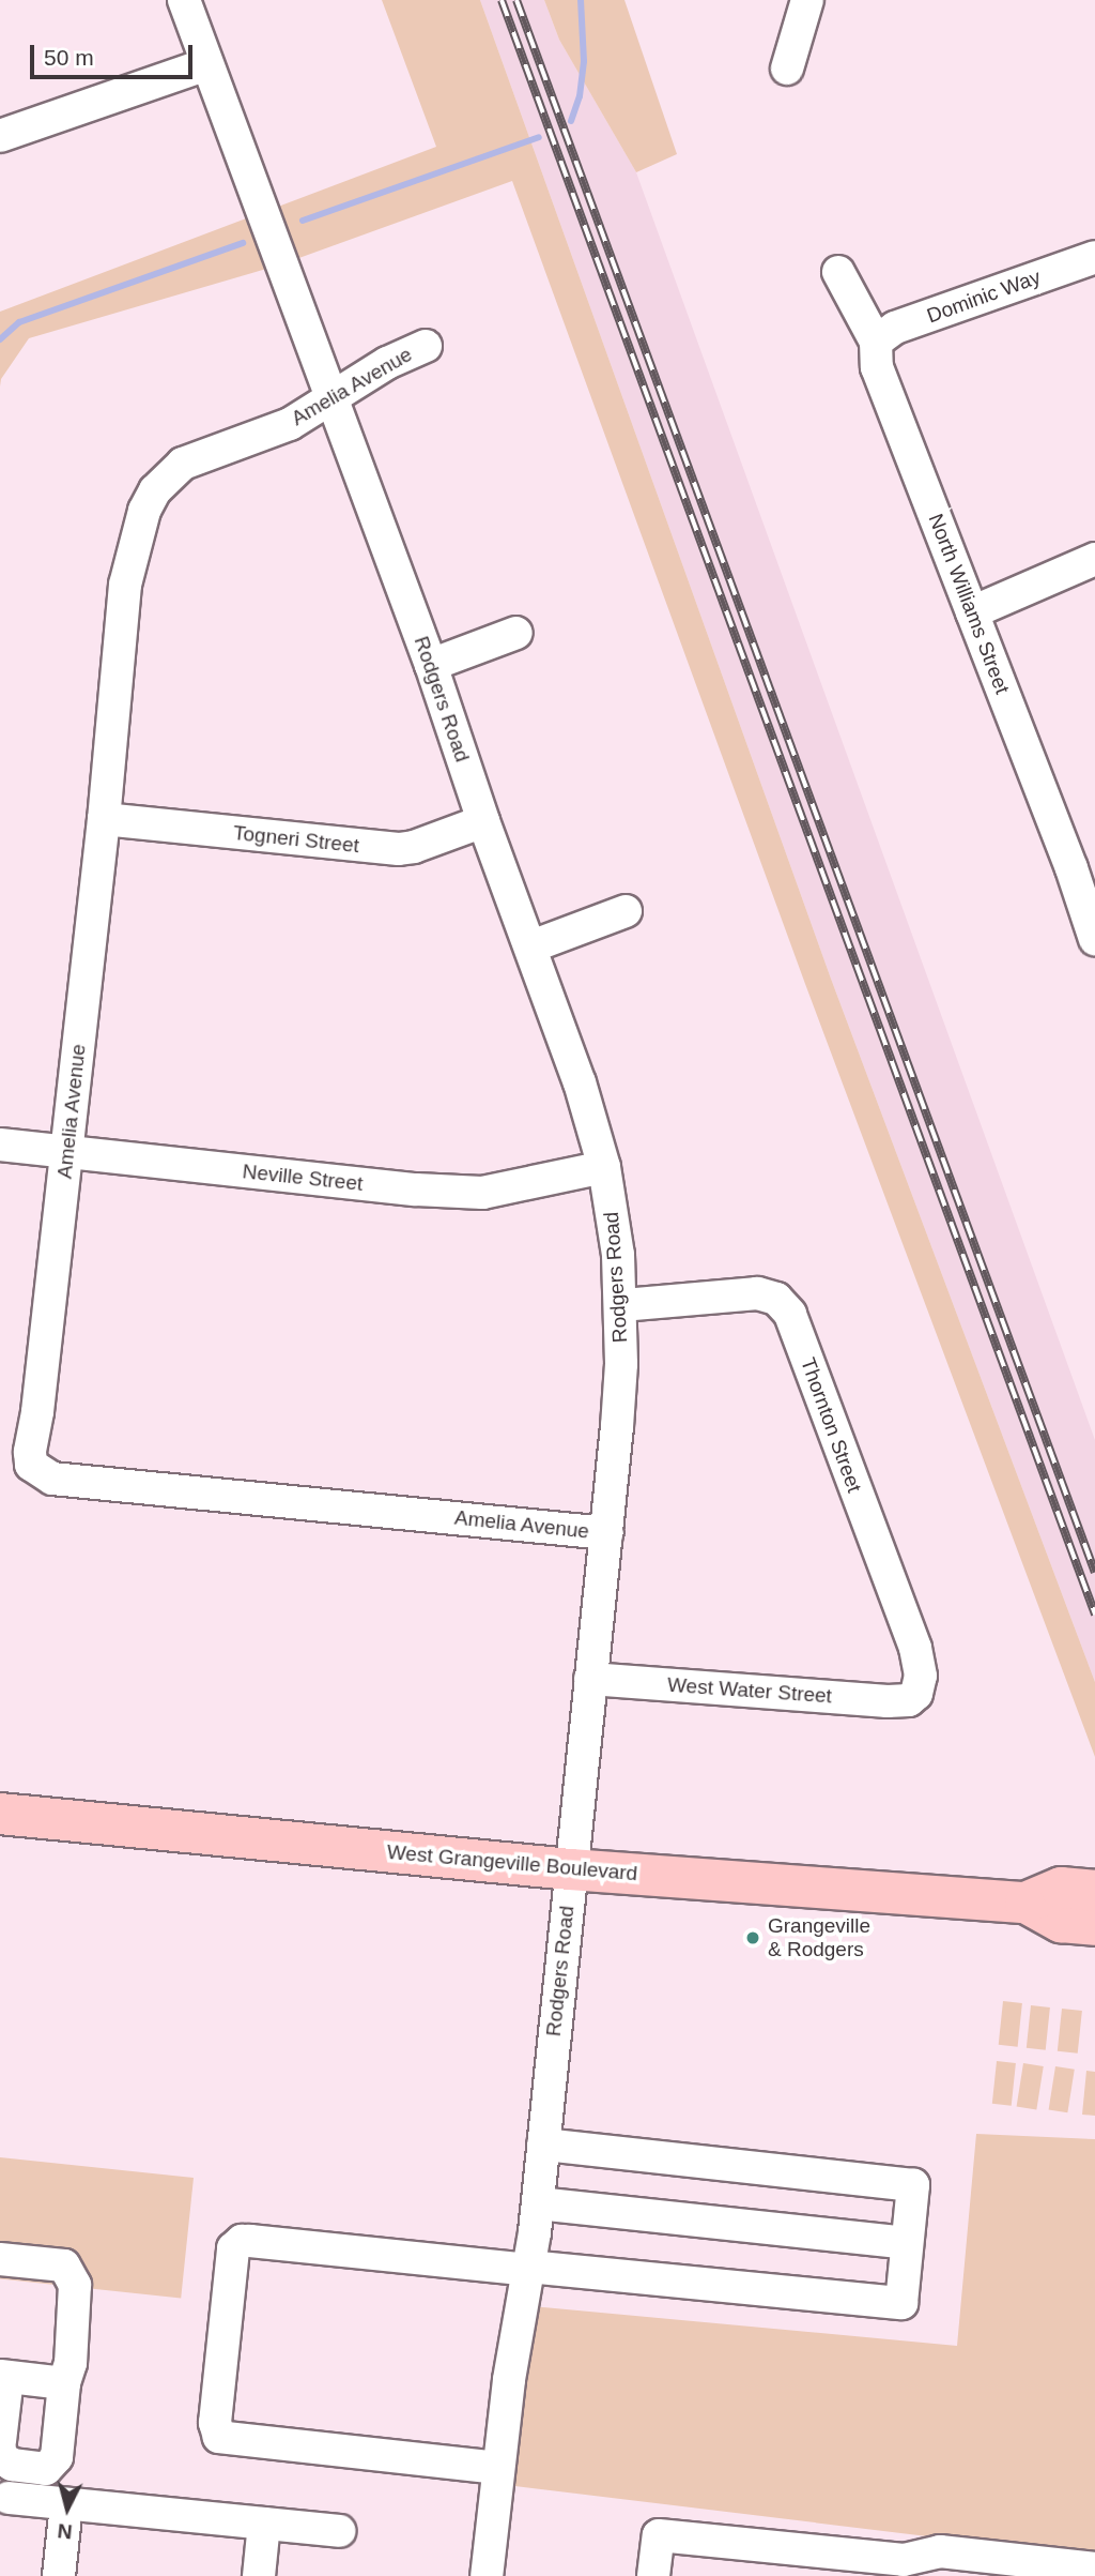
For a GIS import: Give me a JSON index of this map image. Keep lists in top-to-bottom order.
{
  "streets": {
    "main road": ["West Grangeville Boulevard"],
    "street": [
      "Dominic Way",
      "Amelia Avenue",
      "North Williams Street",
      "Rodgers Road",
      "Togneri Street",
      "Neville Street",
      "Thornton Street",
      "West Water Street"
    ]
  },
  "crossings": [
    ["Dominic Way", "North Williams Street"],
    ["Amelia Avenue", "Rodgers Road"],
    ["Amelia Avenue", "Togneri Street"],
    ["Amelia Avenue", "Neville Street"],
    ["Rodgers Road", "Togneri Street"],
    ["Rodgers Road", "Neville Street"],
    ["Rodgers Road", "Thornton Street"],
    ["Rodgers Road", "West Water Street"],
    ["Rodgers Road", "West Grangeville Boulevard"],
    ["Thornton Street", "West Water Street"]
  ],
  "places": ["Grangeville & Rodgers"],
  "scale_bar": "50 m",
  "north": "bottom"
}
